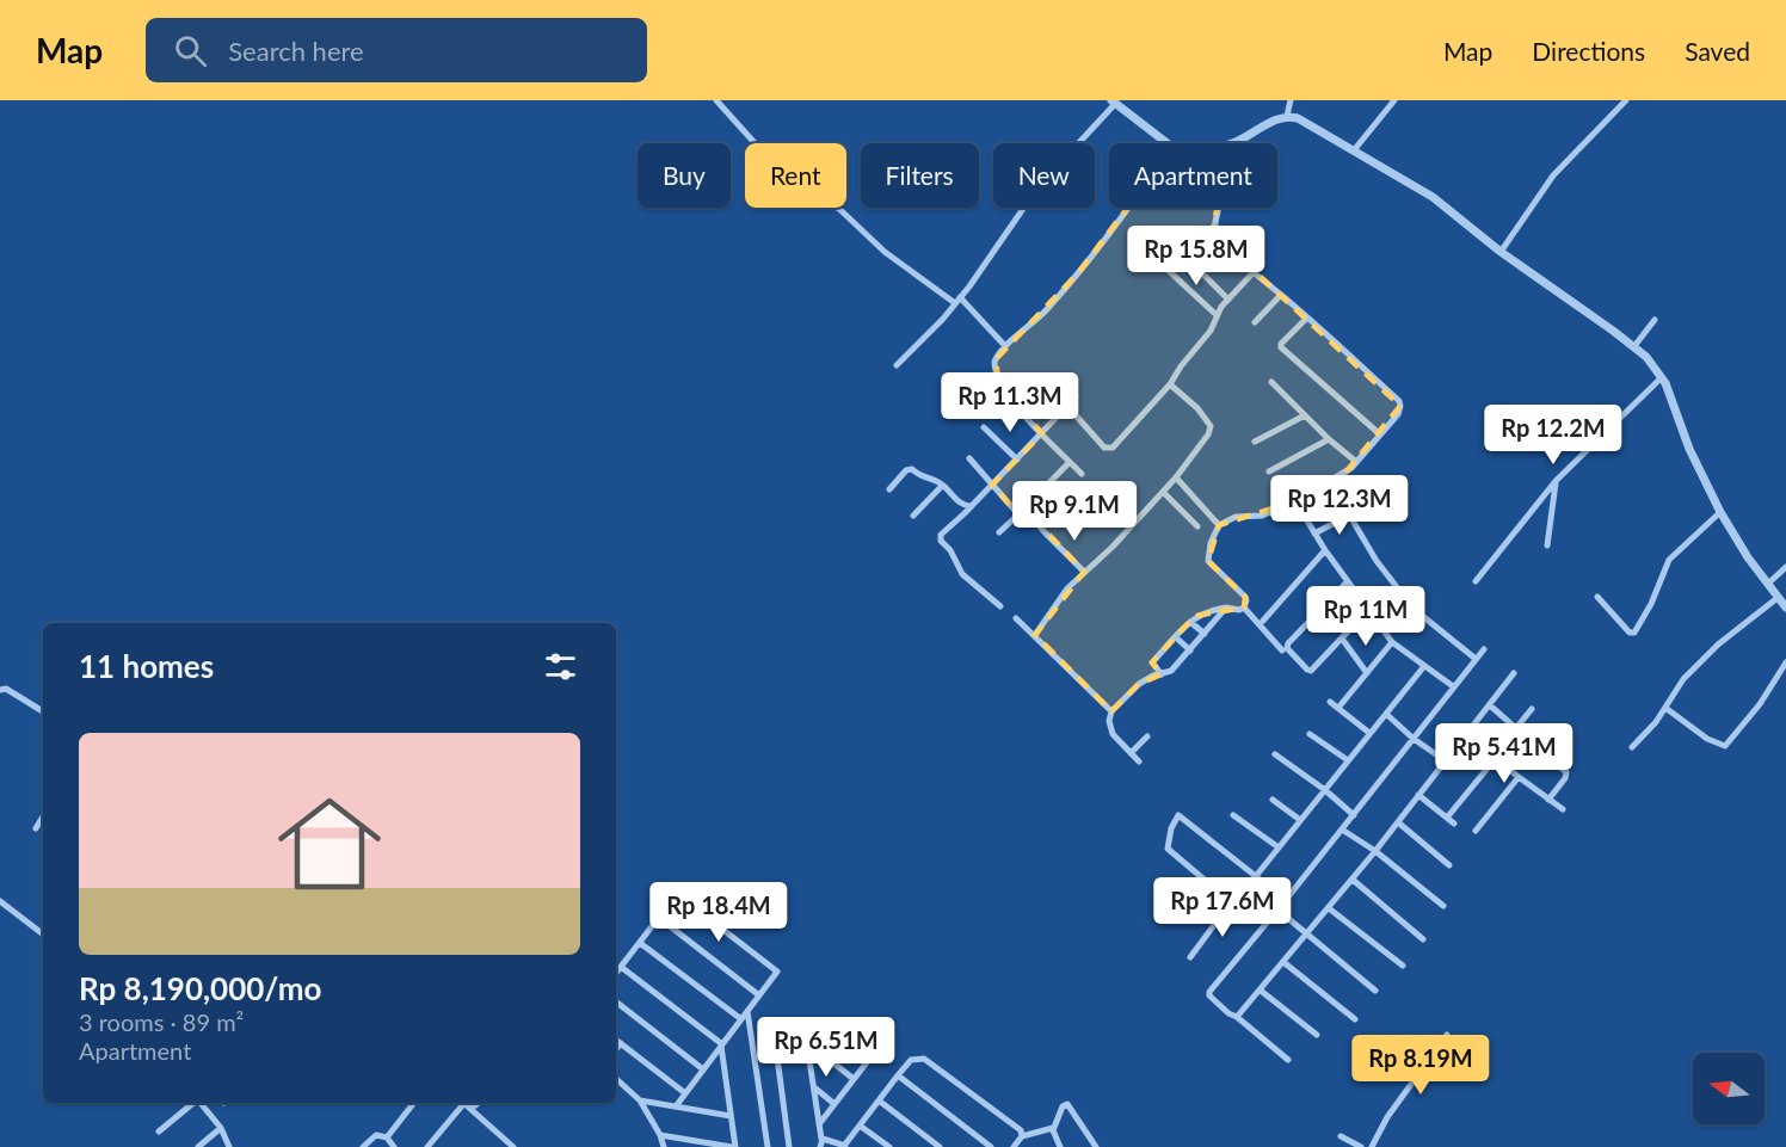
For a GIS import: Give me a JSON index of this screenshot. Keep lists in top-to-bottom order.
{
  "north": "left",
  "page": {
    "header": "Map",
    "search": "Search here",
    "nav": ["Map", "Directions", "Saved"],
    "chip": [
      "Buy",
      "Rent",
      "Filters",
      "New",
      "Apartment"
    ],
    "price": [
      "Rp 15.8M",
      "Rp 11.3M",
      "Rp 12.2M",
      "Rp 12.3M",
      "Rp 9.1M",
      "Rp 11M",
      "Rp 5.41M",
      "Rp 17.6M",
      "Rp 18.4M",
      "Rp 6.51M",
      "Rp 8.19M"
    ],
    "heading": "11 homes",
    "list": [
      {
        "name": "Rp 8,190,000/mo",
        "note": "3 rooms · 89 m² · Apartment"
      }
    ]
  }
}
